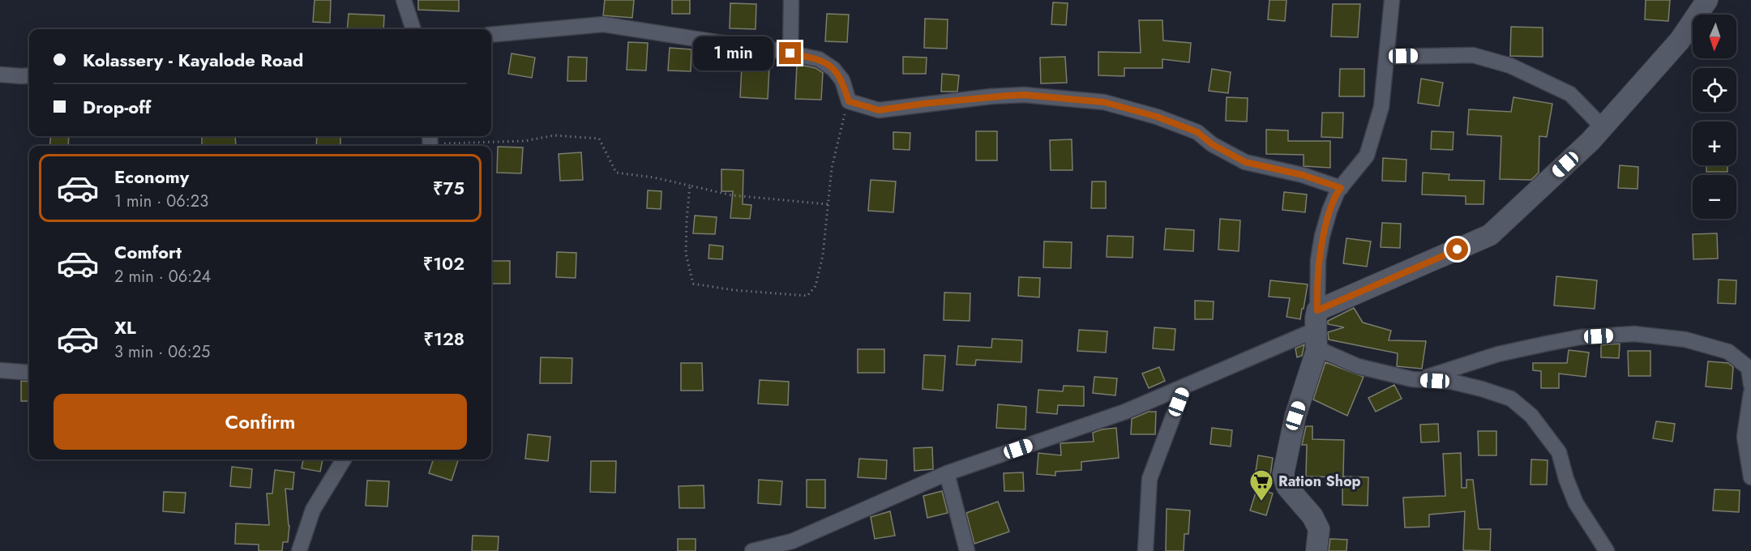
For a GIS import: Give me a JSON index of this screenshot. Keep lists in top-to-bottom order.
{
  "places": {
    "supermarket": ["Ration Shop"]
  },
  "north": "bottom",
  "page": {
    "map_buttons": ["+", "−"],
    "banner": ["Kolassery - Kayalode Road", "Drop-off"],
    "bubble": "1 min",
    "list": [
      {
        "name": "Economy",
        "note": "1 min · 06:23",
        "value": "₹75"
      },
      {
        "name": "Comfort",
        "note": "2 min · 06:24",
        "value": "₹102"
      },
      {
        "name": "XL",
        "note": "3 min · 06:25",
        "value": "₹128"
      }
    ],
    "buttons": "Confirm"
  }
}
